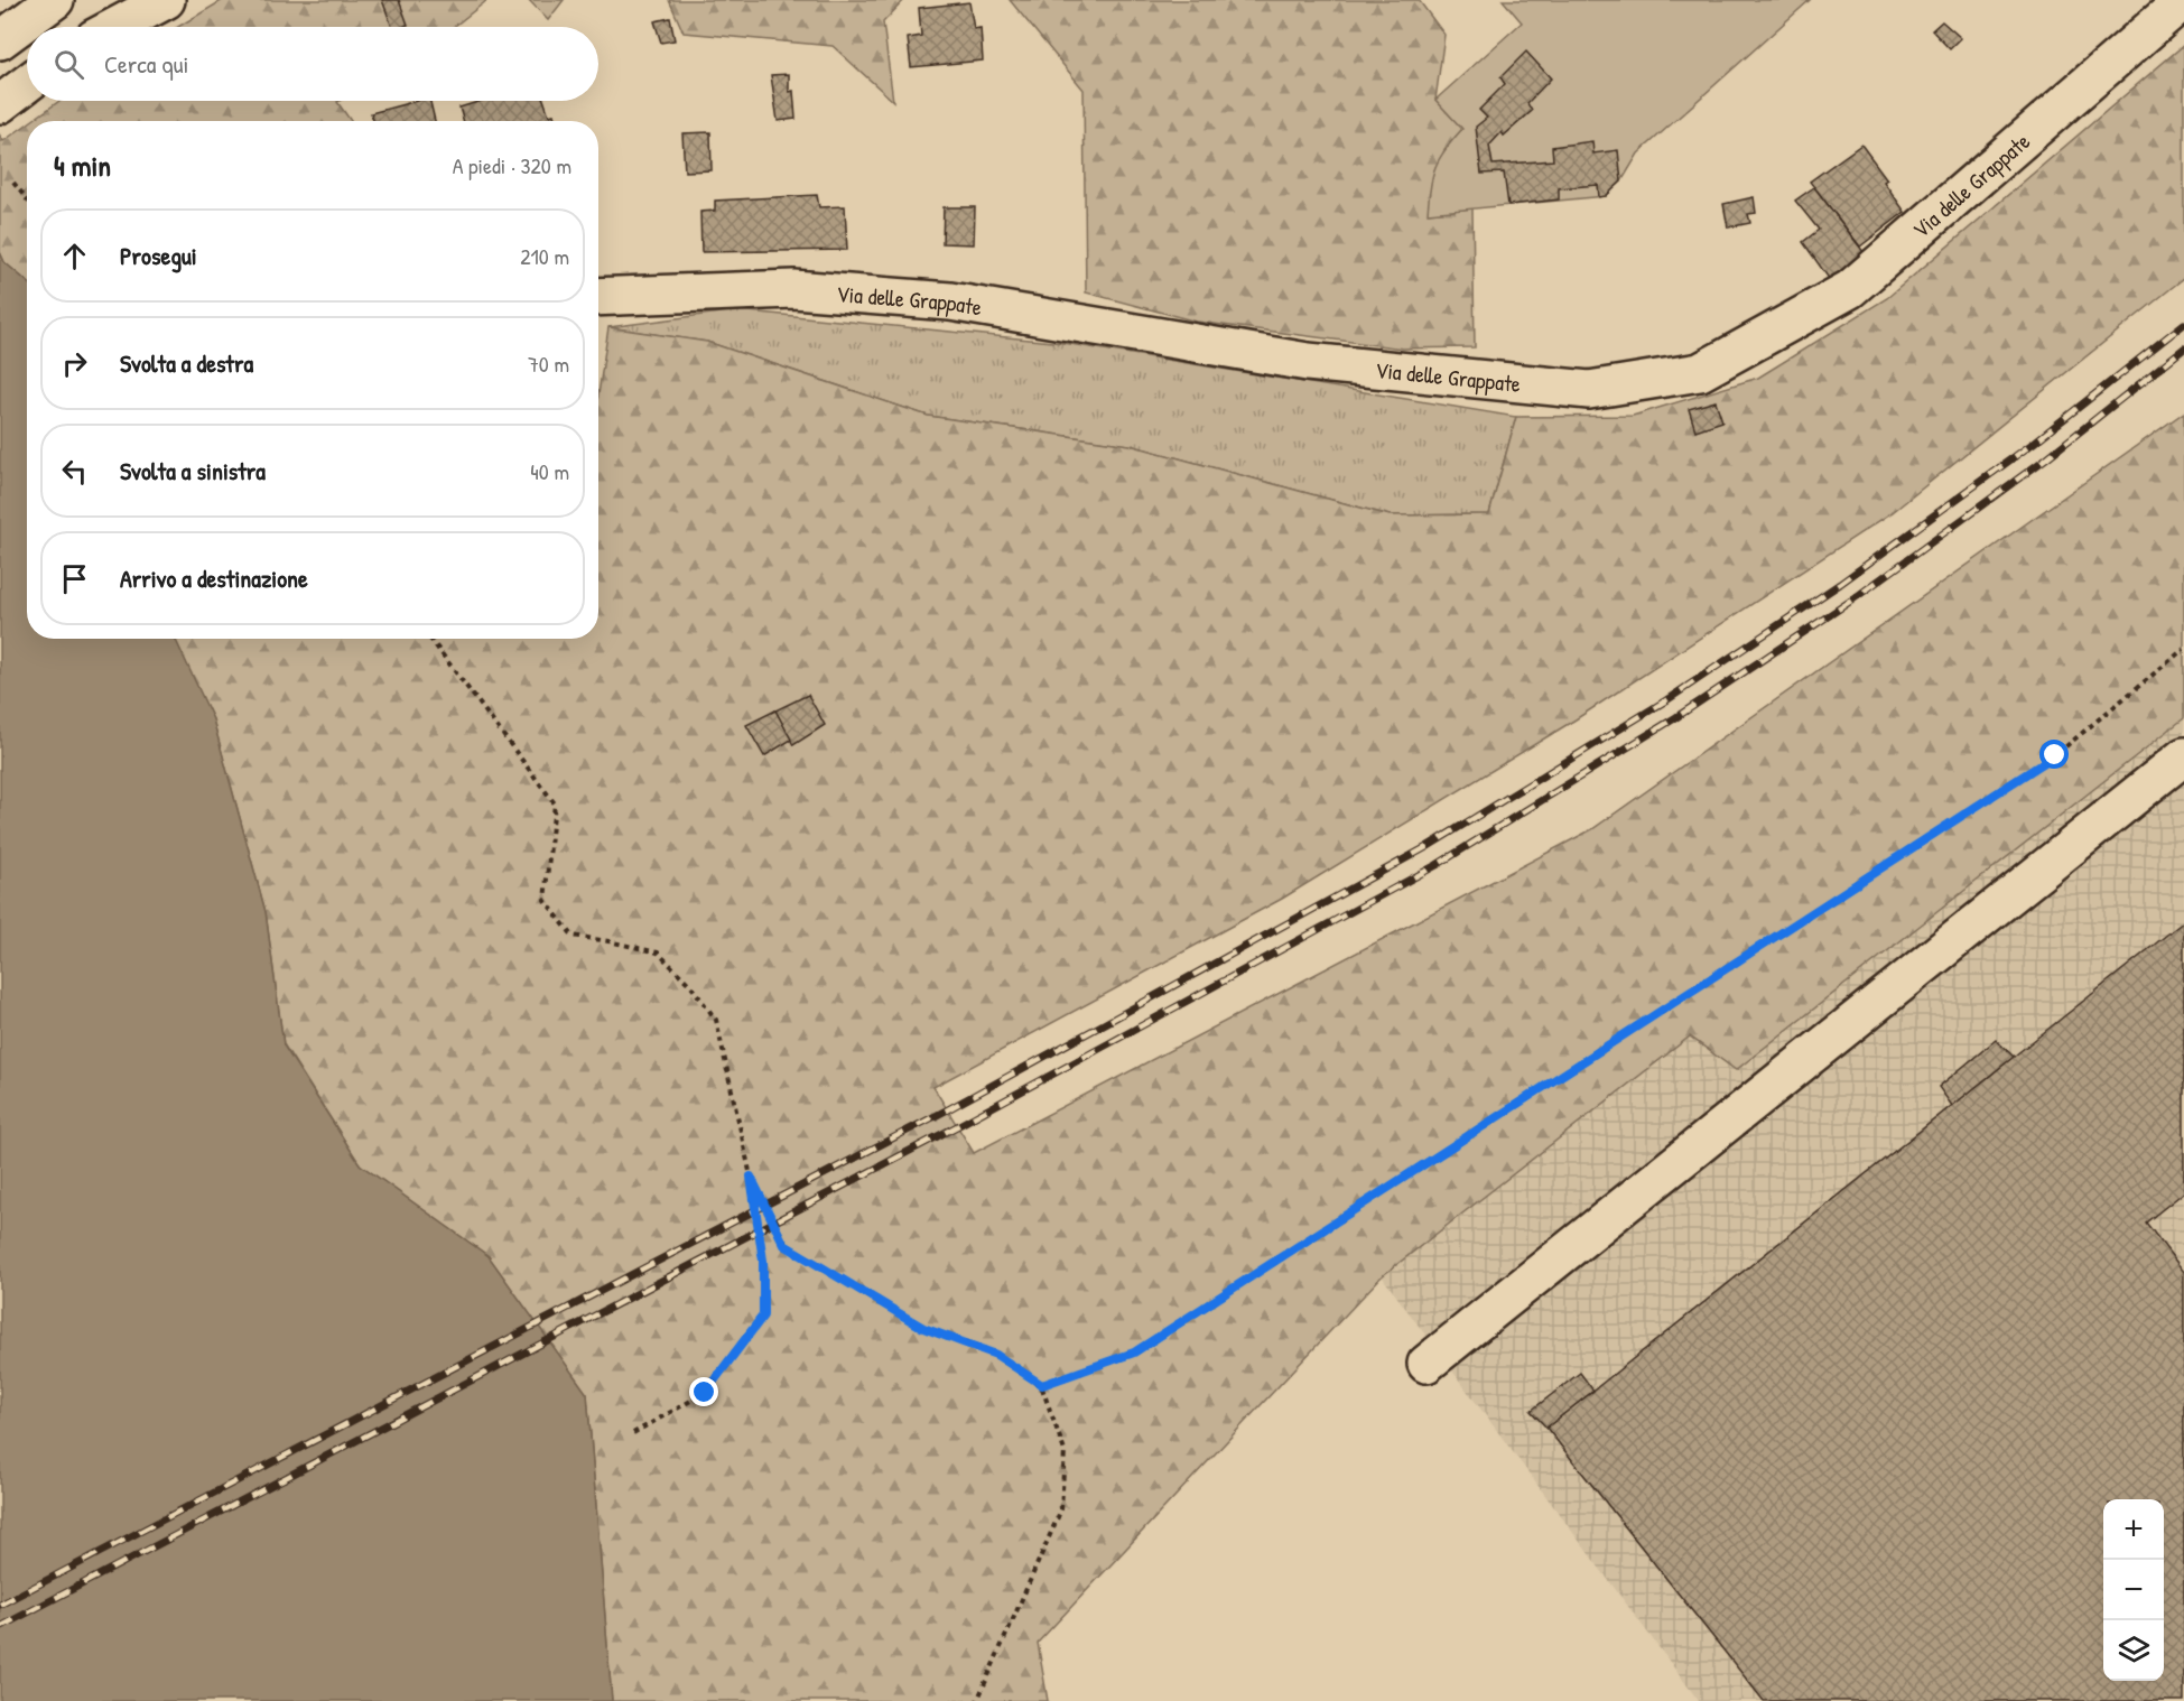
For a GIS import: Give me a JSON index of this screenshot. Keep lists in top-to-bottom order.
{
  "streets": {
    "street": ["Via delle Grappate"]
  },
  "page": {
    "search": "Cerca qui",
    "heading": ["4 min", "A piedi · 320 m"],
    "list": [
      ["Prosegui", "210 m"],
      ["Svolta a destra", "70 m"],
      ["Svolta a sinistra", "40 m"],
      "Arrivo a destinazione"
    ],
    "map_buttons": ["+", "−"]
  }
}
